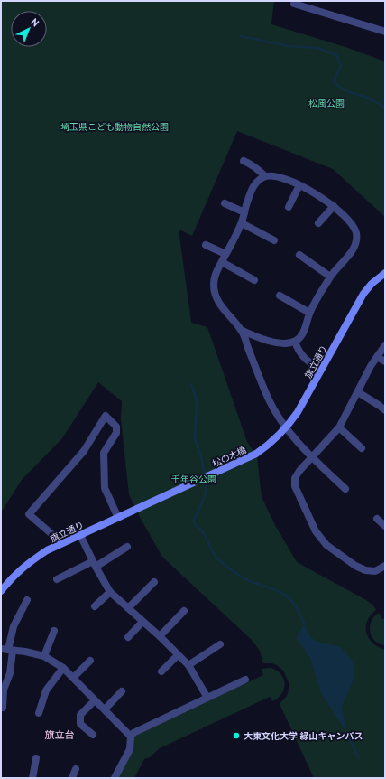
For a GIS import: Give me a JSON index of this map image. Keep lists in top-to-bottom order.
{
  "streets": {
    "street": ["旗立通り", "松の木橋"]
  },
  "crossings": [
    ["旗立通り", "松の木橋"]
  ],
  "districts": ["旗立台"],
  "parks": ["松風公園", "埼玉県こども動物自然公園", "千年谷公園"],
  "places": ["大東文化大学 緑山キャンパス"],
  "north": "top right"
}
